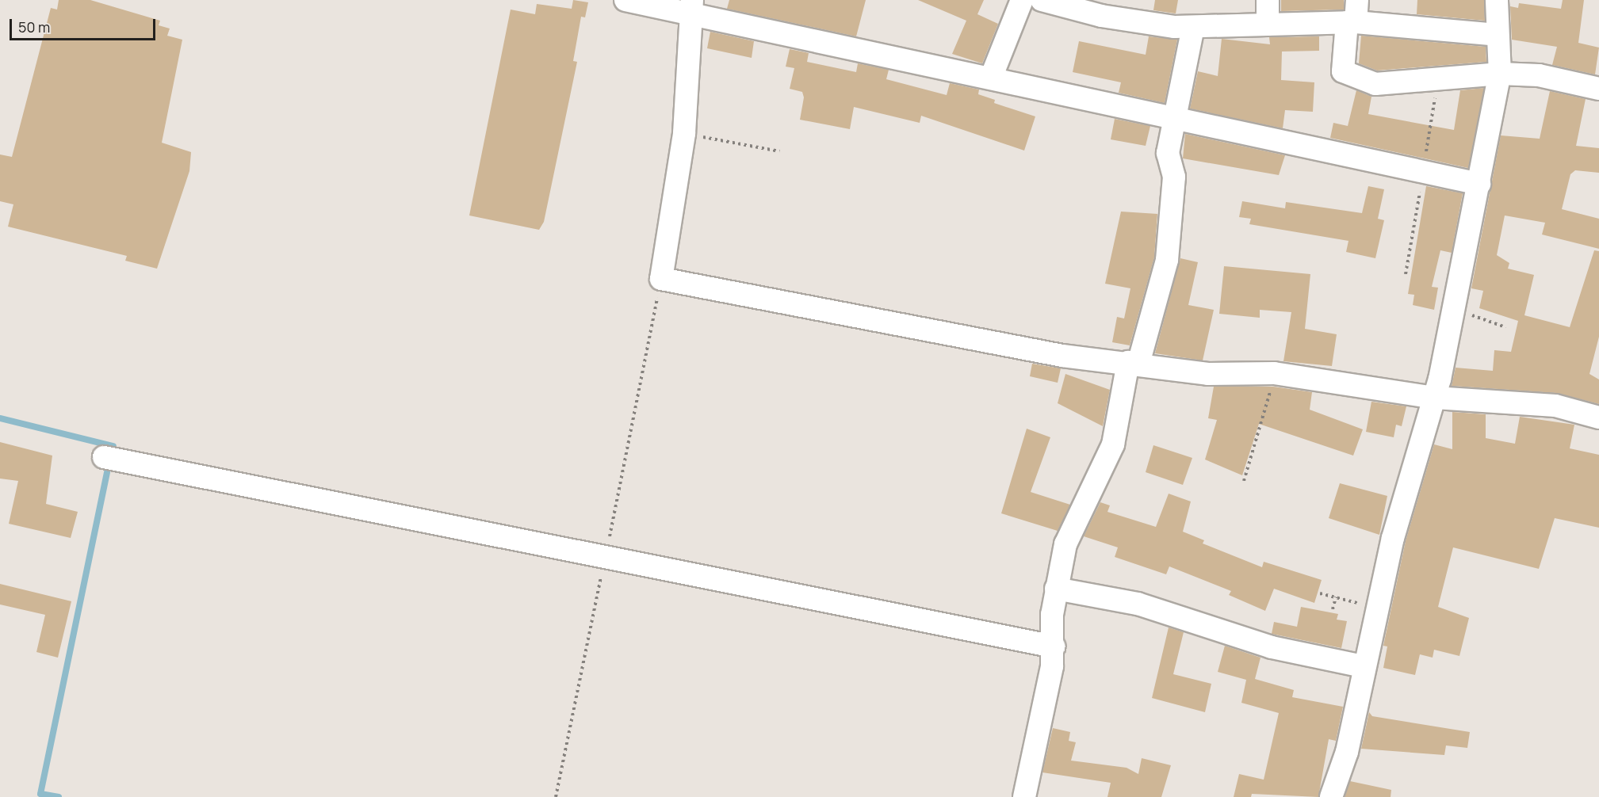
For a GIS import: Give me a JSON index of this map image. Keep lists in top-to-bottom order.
{
  "scale_bar": "50 m"
}
